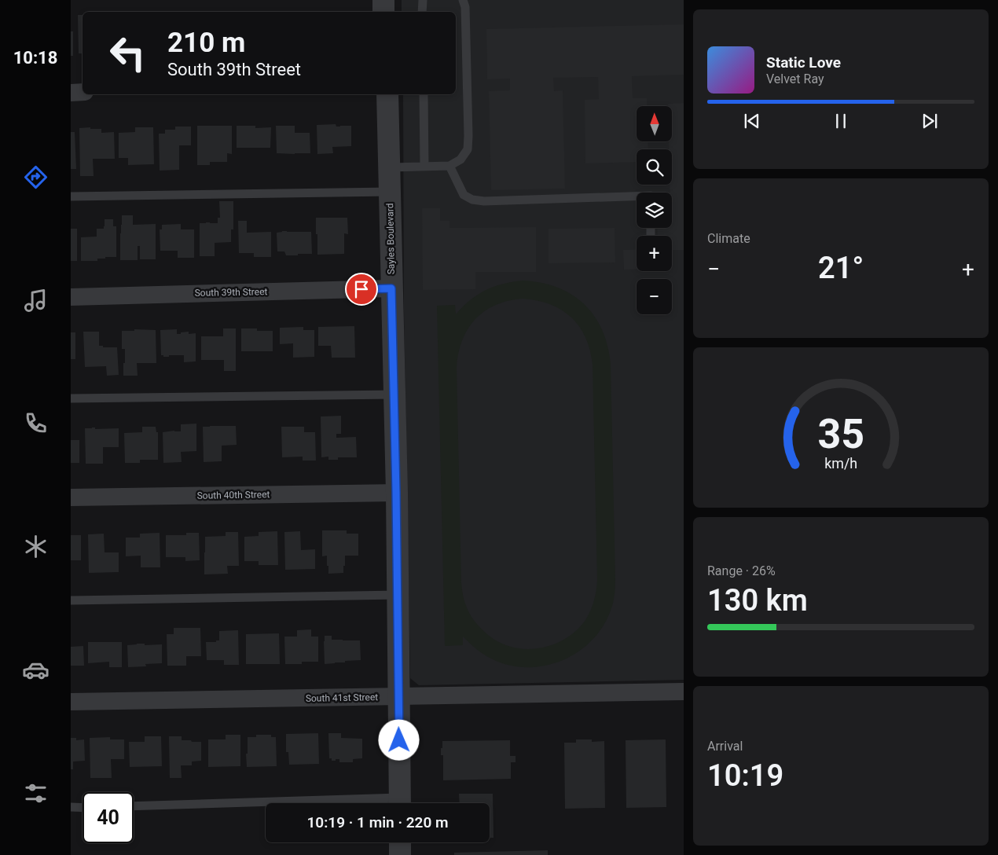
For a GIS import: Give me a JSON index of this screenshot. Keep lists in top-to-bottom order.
{
  "streets": {
    "street": [
      "Sayles Boulevard",
      "South 39th Street",
      "South 40th Street",
      "South 41st Street"
    ]
  },
  "crossings": [
    ["Sayles Boulevard", "South 39th Street"],
    ["Sayles Boulevard", "South 40th Street"],
    ["Sayles Boulevard", "South 41st Street"]
  ],
  "north": "top",
  "page": {
    "tabs": "10:18",
    "turn": ["210 m", "South 39th Street"],
    "song": ["Static Love", "Velvet Ray"],
    "map_buttons": ["+", "−"],
    "tile": [
      "Climate",
      ["Range · 26%", "130 km"],
      ["Arrival", "10:19"]
    ],
    "heat": ["−", "21°", "+"],
    "limit": "40",
    "trip": "10:19 · 1 min · 220 m",
    "gauge": ["35", "km/h"]
  }
}
